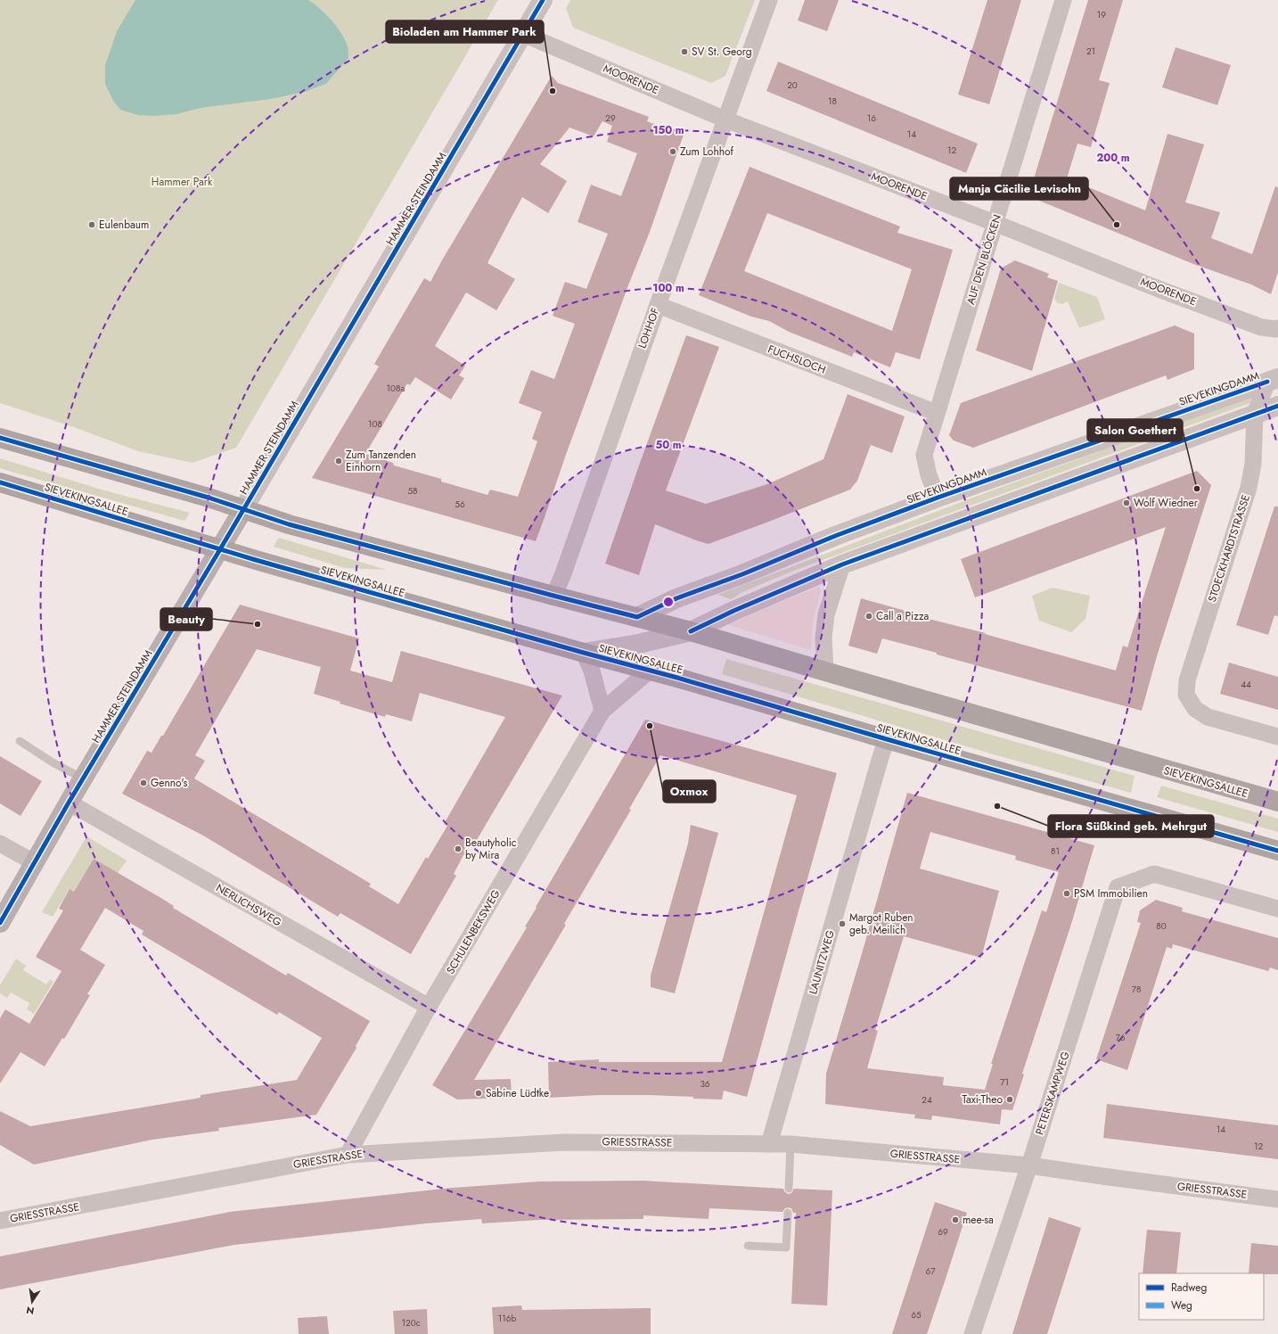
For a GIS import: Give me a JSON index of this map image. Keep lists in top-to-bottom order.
{
  "streets": {
    "main road": ["HAMMER STEINDAMM", "SIEVEKINGSALLEE"],
    "street": [
      "MOORENDE",
      "AUF DEN BLÖCKEN",
      "LOHHOF",
      "FUCHSLOCH",
      "SIEVEKINGDAMM",
      "STOECKHARDTSTRASSE",
      "NERLICHSWEG",
      "SCHULENBEKSWEG",
      "LAUNITZWEG",
      "PETERSKAMPWEG",
      "GRIESSTRASSE"
    ]
  },
  "crossings": [
    ["MOORENDE", "HAMMER STEINDAMM"],
    ["MOORENDE", "AUF DEN BLÖCKEN"],
    ["MOORENDE", "LOHHOF"],
    ["HAMMER STEINDAMM", "SIEVEKINGSALLEE"],
    ["HAMMER STEINDAMM", "NERLICHSWEG"],
    ["AUF DEN BLÖCKEN", "FUCHSLOCH"],
    ["AUF DEN BLÖCKEN", "SIEVEKINGDAMM"],
    ["LOHHOF", "FUCHSLOCH"],
    ["LOHHOF", "SIEVEKINGSALLEE"],
    ["SIEVEKINGDAMM", "SIEVEKINGSALLEE"],
    ["SIEVEKINGDAMM", "STOECKHARDTSTRASSE"],
    ["SIEVEKINGSALLEE", "SCHULENBEKSWEG"],
    ["SIEVEKINGSALLEE", "LAUNITZWEG"],
    ["NERLICHSWEG", "SCHULENBEKSWEG"],
    ["SCHULENBEKSWEG", "GRIESSTRASSE"],
    ["LAUNITZWEG", "GRIESSTRASSE"],
    ["PETERSKAMPWEG", "GRIESSTRASSE"]
  ],
  "parks": ["Hammer Park"],
  "places": [
    "SV St. Georg",
    "Bioladen am Hammer Park",
    "Zum Lohhof",
    "Eulenbaum",
    "Manja Cäcilie Levisohn",
    "Zum Tanzenden Einhorn",
    "Salon Goethert",
    "Wolf Wiedner",
    "Call a Pizza",
    "Beauty",
    "Oxmox",
    "Genno's",
    "Flora Süßkind geb. Mehrgut",
    "Beautyholic by Mira",
    "PSM Immobilien",
    "Margot Ruben geb. Meilich",
    "Sabine Lüdtke",
    "Taxi-Theo",
    "mee-sa"
  ],
  "house_numbers": [
    "19",
    "21",
    "20",
    "18",
    "29",
    "16",
    "14",
    "12",
    "108a",
    "108",
    "58",
    "56",
    "44",
    "81",
    "80",
    "78",
    "76",
    "71",
    "36",
    "24",
    "14",
    "12",
    "69",
    "67",
    "65",
    "116b",
    "120c"
  ],
  "legend": ["Radweg", "Weg"],
  "north": "bottom",
  "rings": [
    "150 m",
    "200 m",
    "100 m",
    "50 m"
  ]
}
